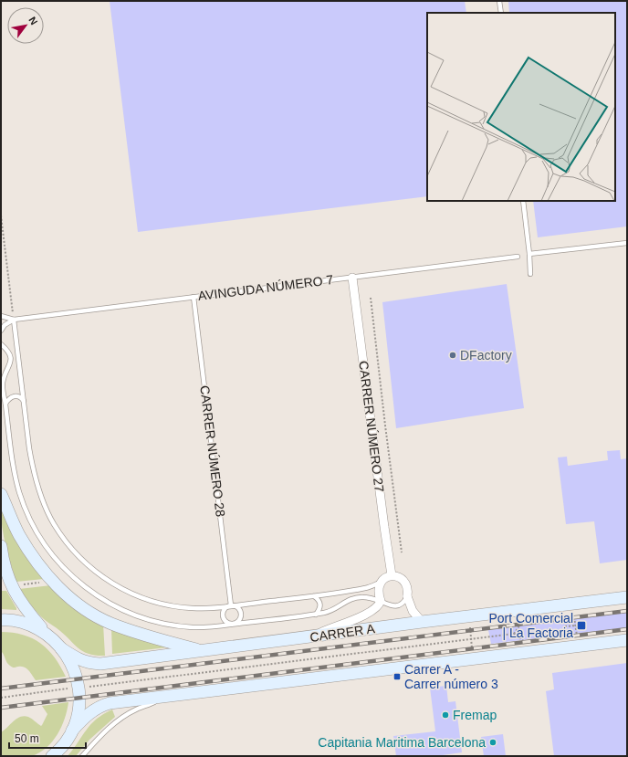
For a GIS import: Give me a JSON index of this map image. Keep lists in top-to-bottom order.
{
  "streets": {
    "main road": ["CARRER A"],
    "street": ["CARRER NÚMERO 27"],
    "lane": ["AVINGUDA NÚMERO 7", "CARRER NÚMERO 28"]
  },
  "crossings": [
    ["AVINGUDA NÚMERO 7", "CARRER NÚMERO 27"],
    ["AVINGUDA NÚMERO 7", "CARRER NÚMERO 28"]
  ],
  "places": {
    "other": ["DFactory", "Fremap", "Capitania Maritima Barcelona"],
    "transit": ["Port Comercial | La Factoria", "Carrer A - Carrer número 3"]
  },
  "scale_bar": "50 m",
  "north": "top right"
}
